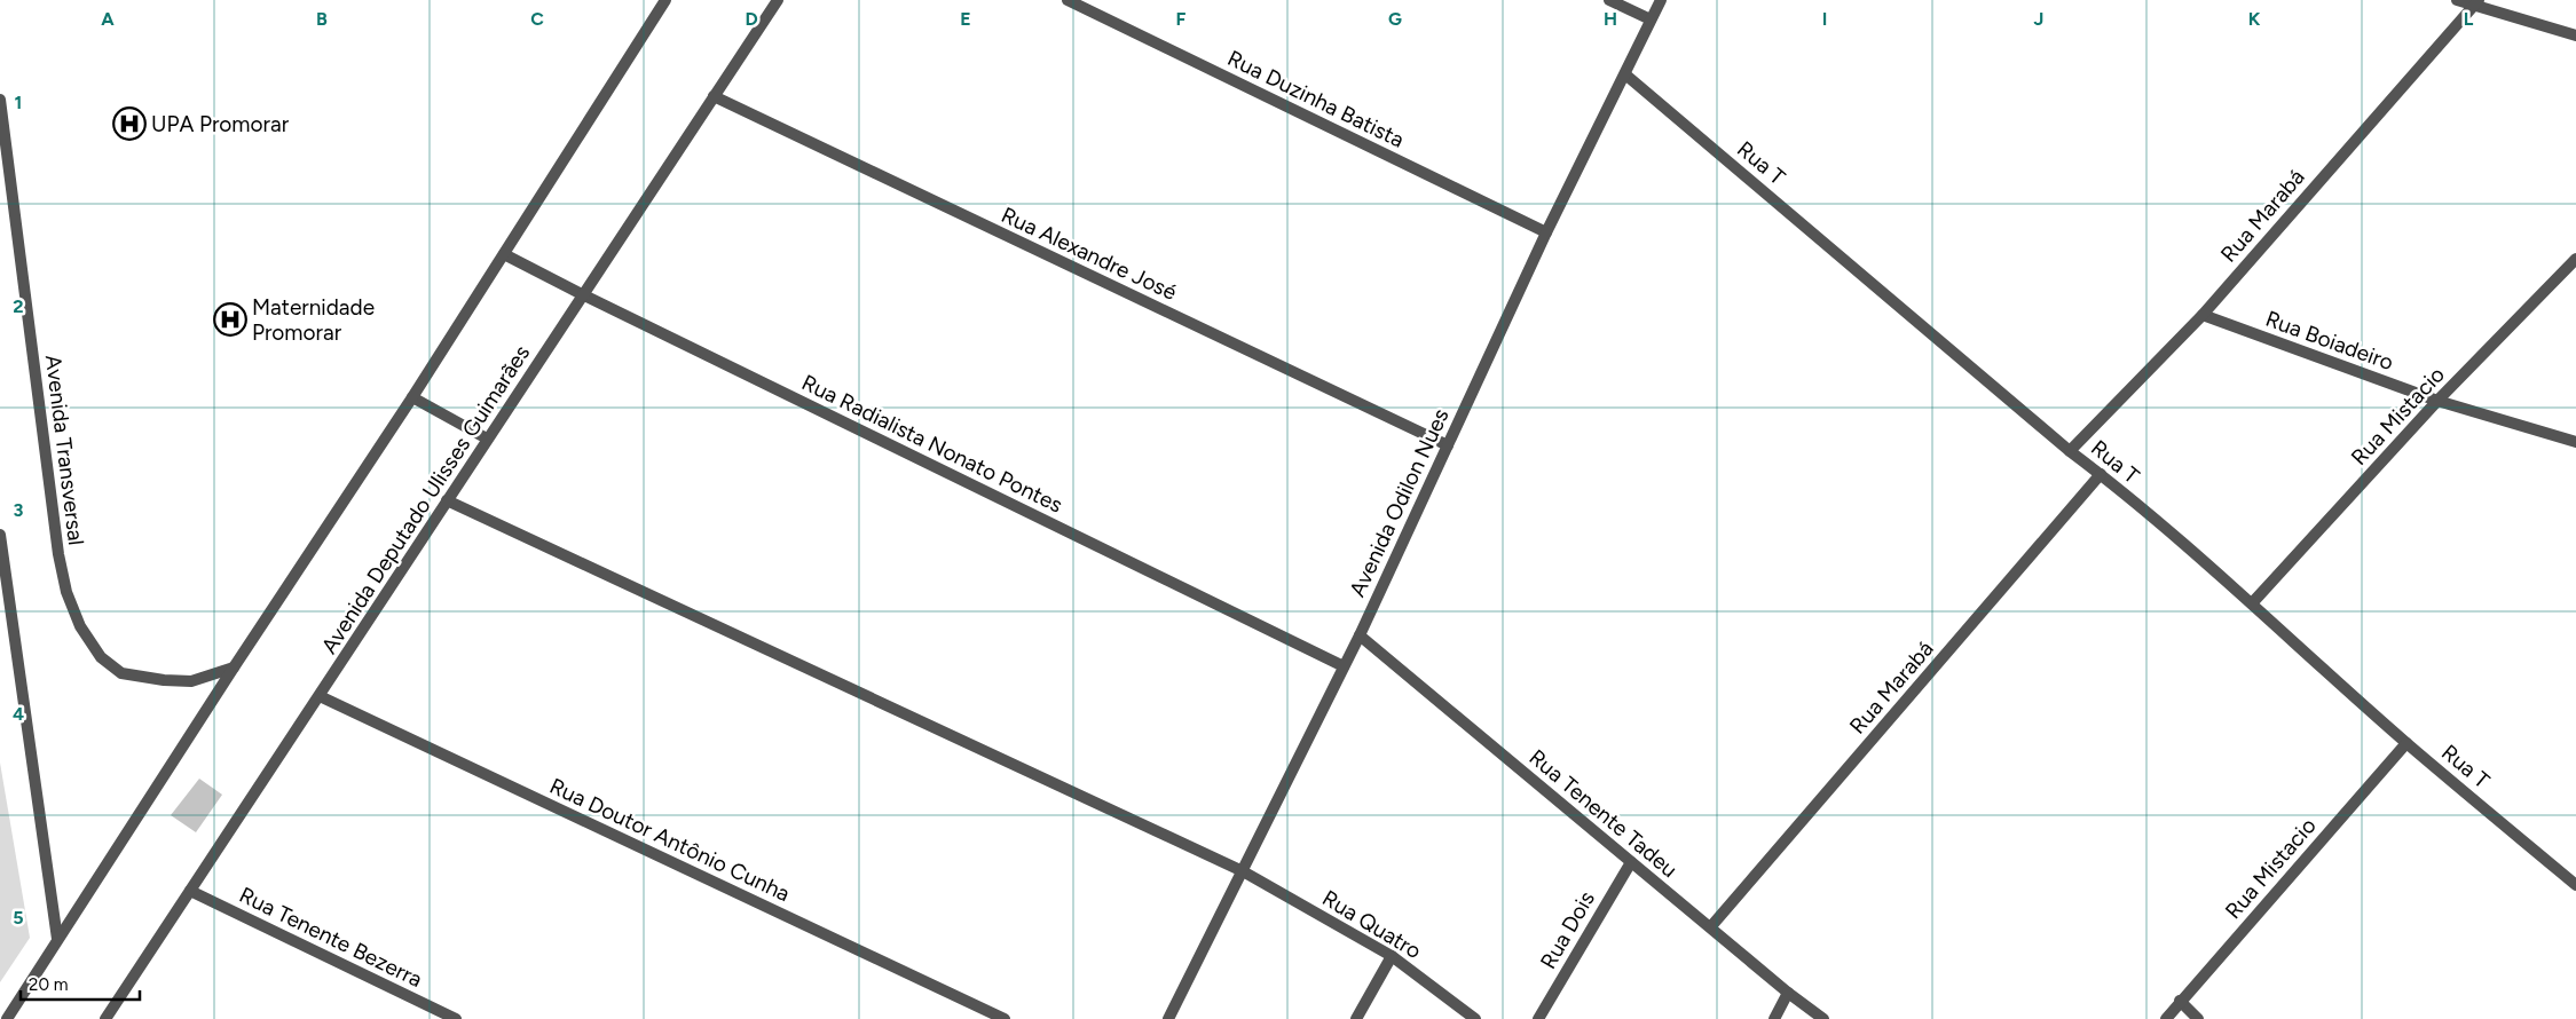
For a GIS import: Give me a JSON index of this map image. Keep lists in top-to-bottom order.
{
  "streets": {
    "street": [
      "Rua Duzinha Batista",
      "Rua T",
      "Rua Marabá",
      "Rua Alexandre José",
      "Rua Boiadeiro",
      "Rua Mistacio",
      "Rua Radialista Nonato Pontes",
      "Avenida Transversal",
      "Avenida Deputado Ulisses Guimarães",
      "Avenida Odilon Nues",
      "Rua Tenente Tadeu",
      "Rua Doutor Antônio Cunha",
      "Rua Quatro",
      "Rua Dois",
      "Rua Tenente Bezerra"
    ]
  },
  "crossings": [
    ["Rua Duzinha Batista", "Avenida Odilon Nues"],
    ["Rua T", "Rua Marabá"],
    ["Rua T", "Rua Mistacio"],
    ["Rua T", "Avenida Odilon Nues"],
    ["Rua Marabá", "Rua Boiadeiro"],
    ["Rua Marabá", "Rua Tenente Tadeu"],
    ["Rua Alexandre José", "Avenida Deputado Ulisses Guimarães"],
    ["Rua Alexandre José", "Avenida Odilon Nues"],
    ["Rua Boiadeiro", "Rua Mistacio"],
    ["Rua Radialista Nonato Pontes", "Avenida Deputado Ulisses Guimarães"],
    ["Rua Radialista Nonato Pontes", "Avenida Odilon Nues"],
    ["Avenida Deputado Ulisses Guimarães", "Rua Doutor Antônio Cunha"],
    ["Avenida Deputado Ulisses Guimarães", "Rua Tenente Bezerra"],
    ["Avenida Odilon Nues", "Rua Tenente Tadeu"],
    ["Avenida Odilon Nues", "Rua Quatro"],
    ["Rua Tenente Tadeu", "Rua Dois"]
  ],
  "places": {
    "hospital": ["UPA Promorar", "Maternidade Promorar"]
  },
  "scale_bar": "20 m",
  "grid": {
    "columns": [
      "A",
      "B",
      "C",
      "D",
      "E",
      "F",
      "G",
      "H",
      "I",
      "J",
      "K",
      "L"
    ],
    "rows": [
      "1",
      "2",
      "3",
      "4",
      "5"
    ]
  }
}
